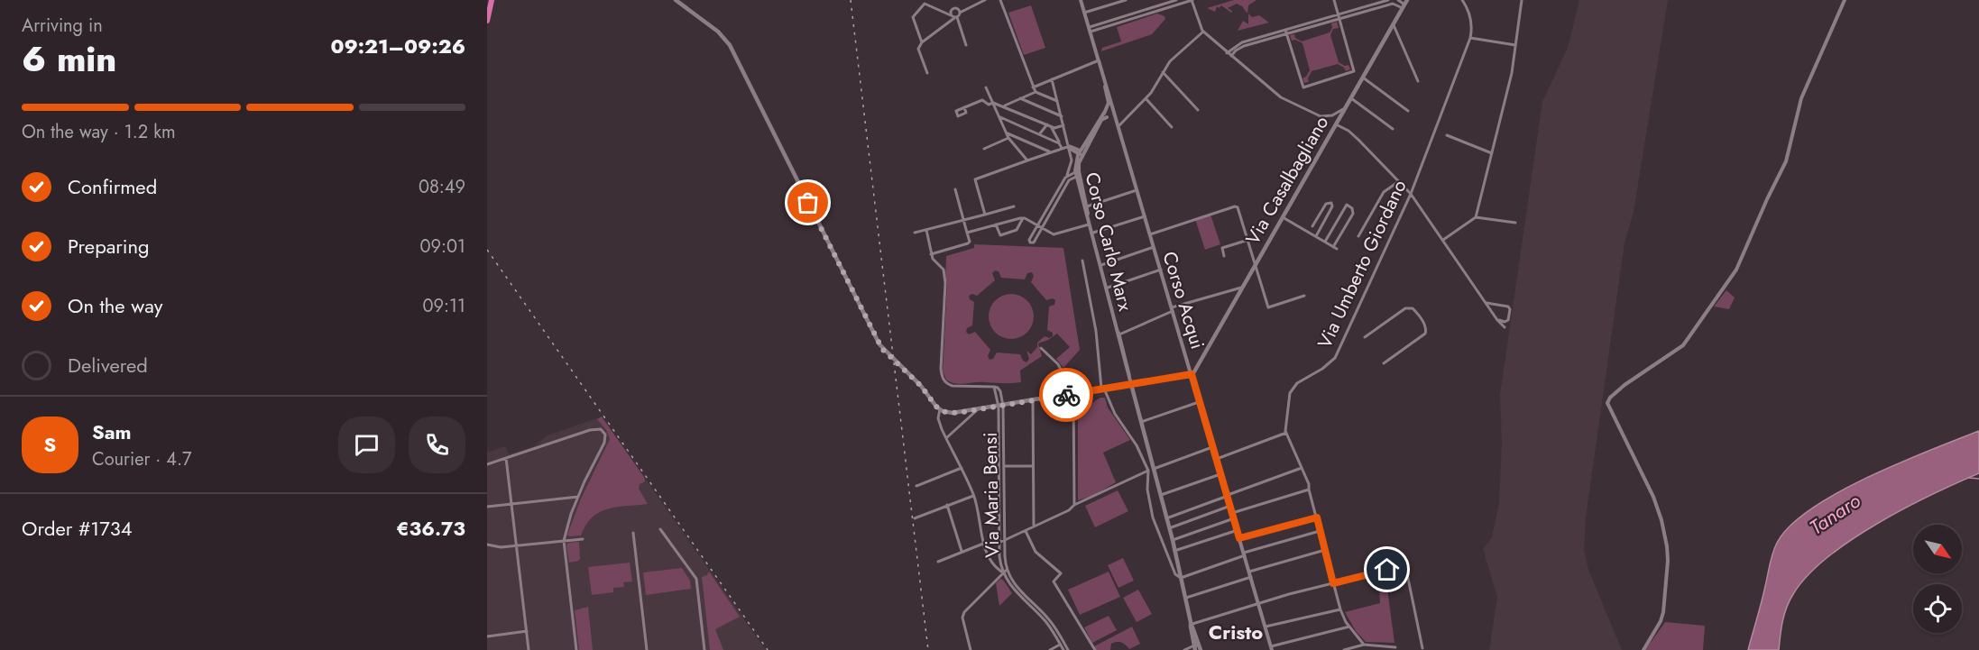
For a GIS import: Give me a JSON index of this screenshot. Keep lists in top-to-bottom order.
{
  "streets": {
    "main road": ["Via Casalbagliano", "Corso Carlo Marx"],
    "street": ["Via Umberto Giordano", "Corso Acqui", "Via Maria Bensi"]
  },
  "crossings": [
    ["Via Casalbagliano", "Corso Acqui"],
    ["Corso Carlo Marx", "Corso Acqui"]
  ],
  "districts": ["Cristo"],
  "water": ["Tanaro"],
  "north": "bottom right",
  "page": {
    "heading": ["6 min", "Arriving in", "09:21–09:26"],
    "panel": [
      "Sam",
      "Courier · 4.7",
      "Order #1734",
      "€36.73"
    ],
    "bar": "On the way · 1.2 km",
    "list": [
      ["Confirmed", "08:49"],
      ["Preparing", "09:01"],
      ["On the way", "09:11"],
      "Delivered"
    ],
    "round": "S"
  }
}
